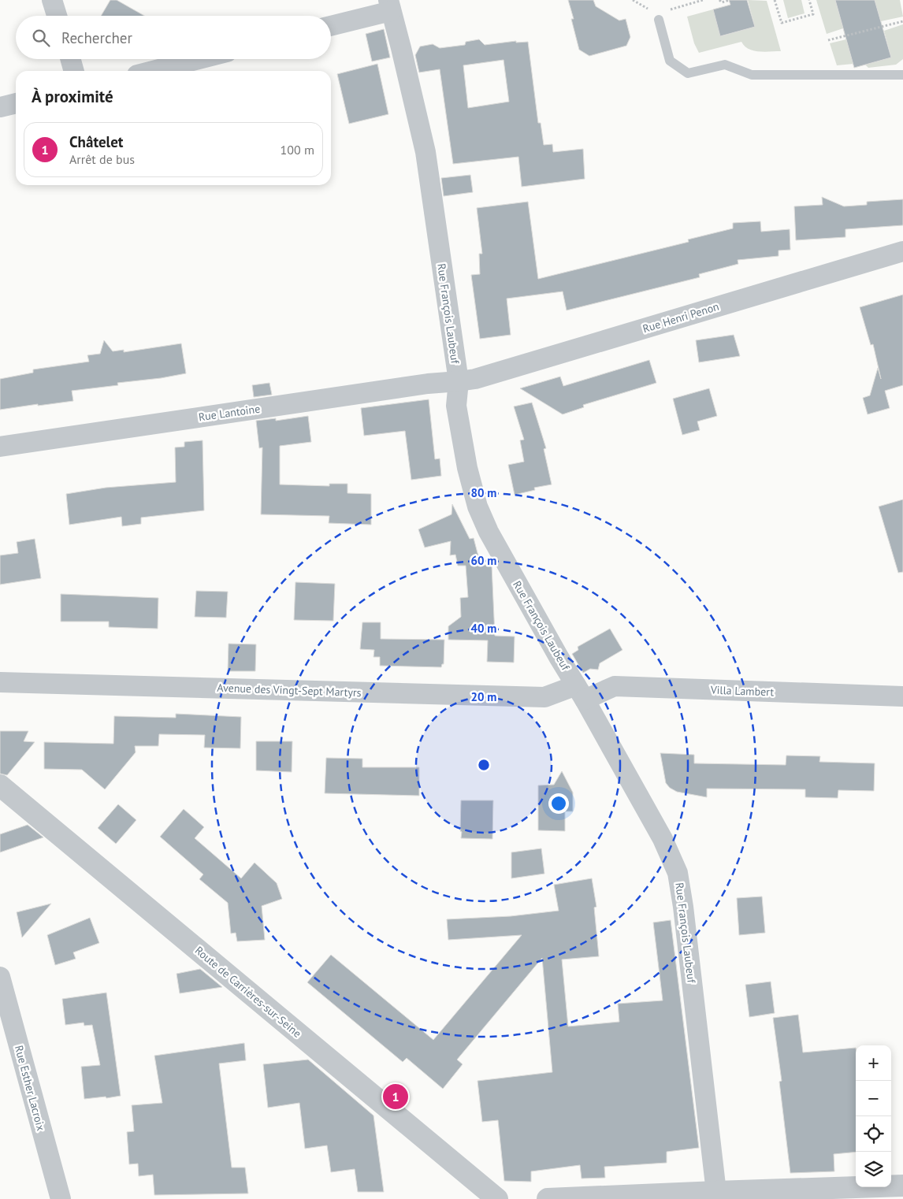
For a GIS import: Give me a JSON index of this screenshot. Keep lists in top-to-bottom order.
{
  "streets": {
    "street": [
      "Rue François Laubeuf",
      "Rue Henri Penon",
      "Rue Lantoine",
      "Avenue des Vingt-Sept Martyrs",
      "Villa Lambert",
      "Route de Carrières-sur-Seine",
      "Rue Esther Lacroix"
    ]
  },
  "crossings": [
    ["Rue François Laubeuf", "Rue Henri Penon"],
    ["Rue François Laubeuf", "Rue Lantoine"],
    ["Rue François Laubeuf", "Avenue des Vingt-Sept Martyrs"],
    ["Rue François Laubeuf", "Villa Lambert"],
    ["Rue Henri Penon", "Rue Lantoine"],
    ["Avenue des Vingt-Sept Martyrs", "Villa Lambert"]
  ],
  "page": {
    "search": "Rechercher",
    "heading": "À proximité",
    "list": [
      {
        "mark": "1",
        "name": "Châtelet",
        "note": "Arrêt de bus",
        "value": "100 m"
      }
    ],
    "map_buttons": ["+", "−"],
    "pins": "1"
  },
  "rings": [
    "80 m",
    "60 m",
    "40 m",
    "20 m"
  ]
}
